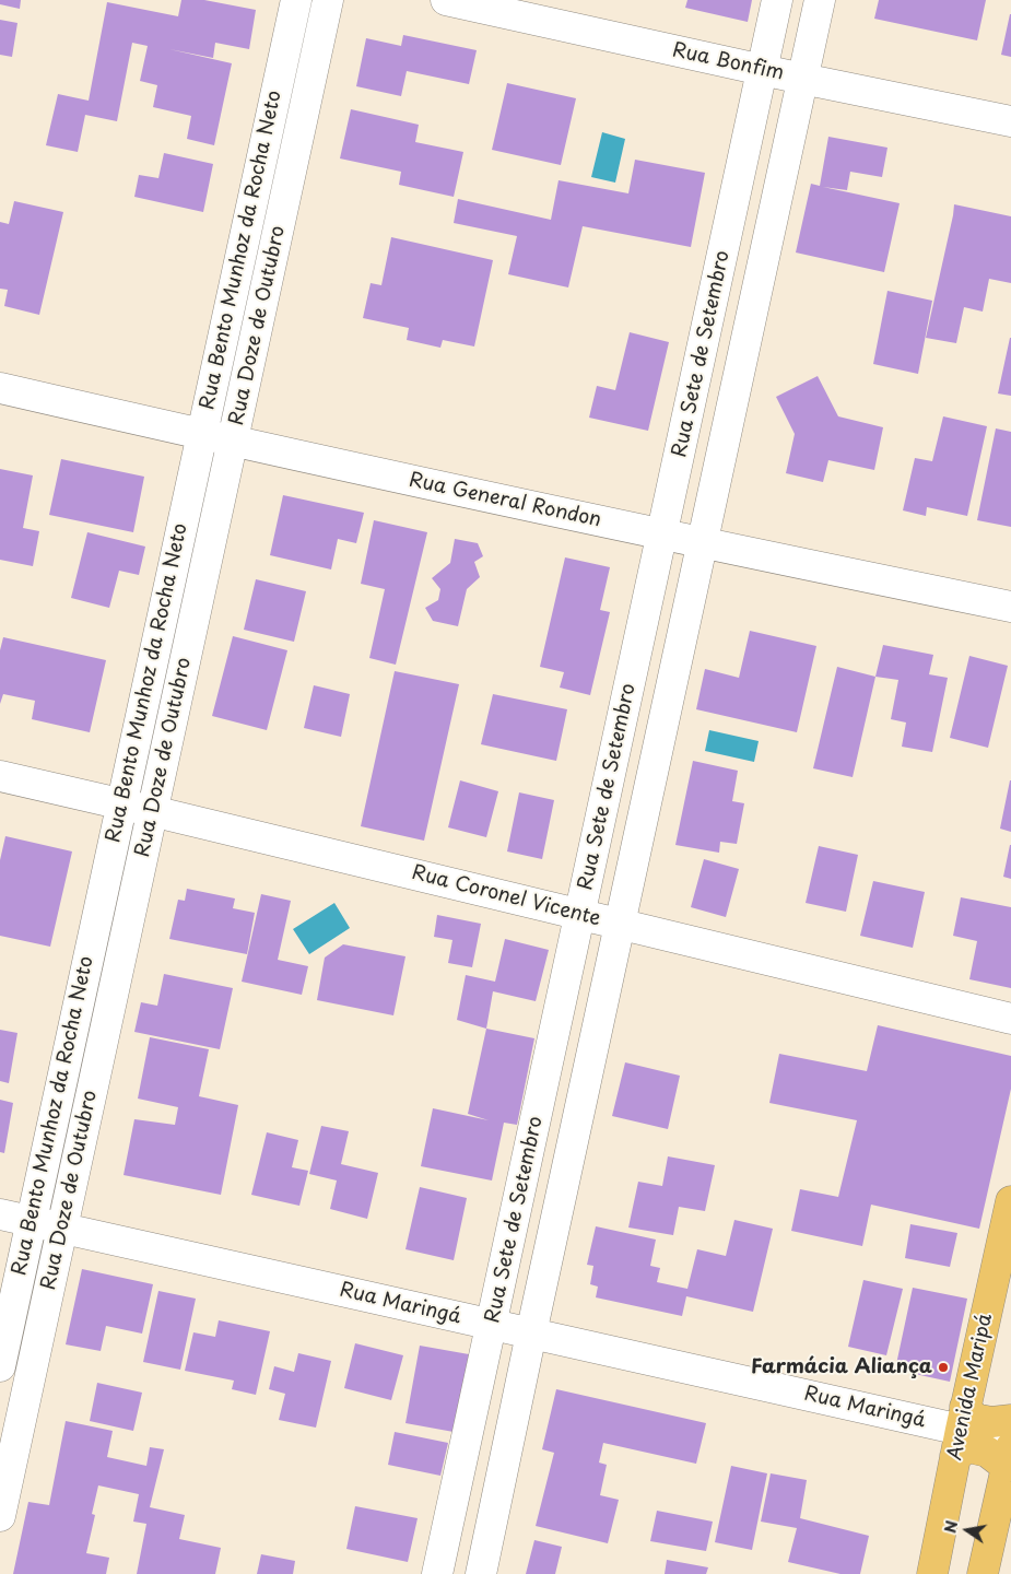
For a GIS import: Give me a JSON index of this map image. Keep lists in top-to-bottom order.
{
  "streets": {
    "main road": ["Avenida Maripá"],
    "street": [
      "Rua Bonfim",
      "Rua Bento Munhoz da Rocha Neto",
      "Rua Doze de Outubro",
      "Rua Sete de Setembro",
      "Rua General Rondon",
      "Rua Coronel Vicente",
      "Rua Maringá"
    ]
  },
  "crossings": [
    ["Rua Bonfim", "Rua Sete de Setembro"],
    ["Rua Bento Munhoz da Rocha Neto", "Rua General Rondon"],
    ["Rua Bento Munhoz da Rocha Neto", "Rua Coronel Vicente"],
    ["Rua Bento Munhoz da Rocha Neto", "Rua Maringá"],
    ["Rua Doze de Outubro", "Rua General Rondon"],
    ["Rua Doze de Outubro", "Rua Coronel Vicente"],
    ["Rua Doze de Outubro", "Rua Maringá"],
    ["Rua Sete de Setembro", "Rua General Rondon"],
    ["Rua Sete de Setembro", "Rua Coronel Vicente"],
    ["Rua Sete de Setembro", "Rua Maringá"],
    ["Rua Maringá", "Avenida Maripá"]
  ],
  "places": ["Farmácia Aliança"],
  "north": "left"
}
